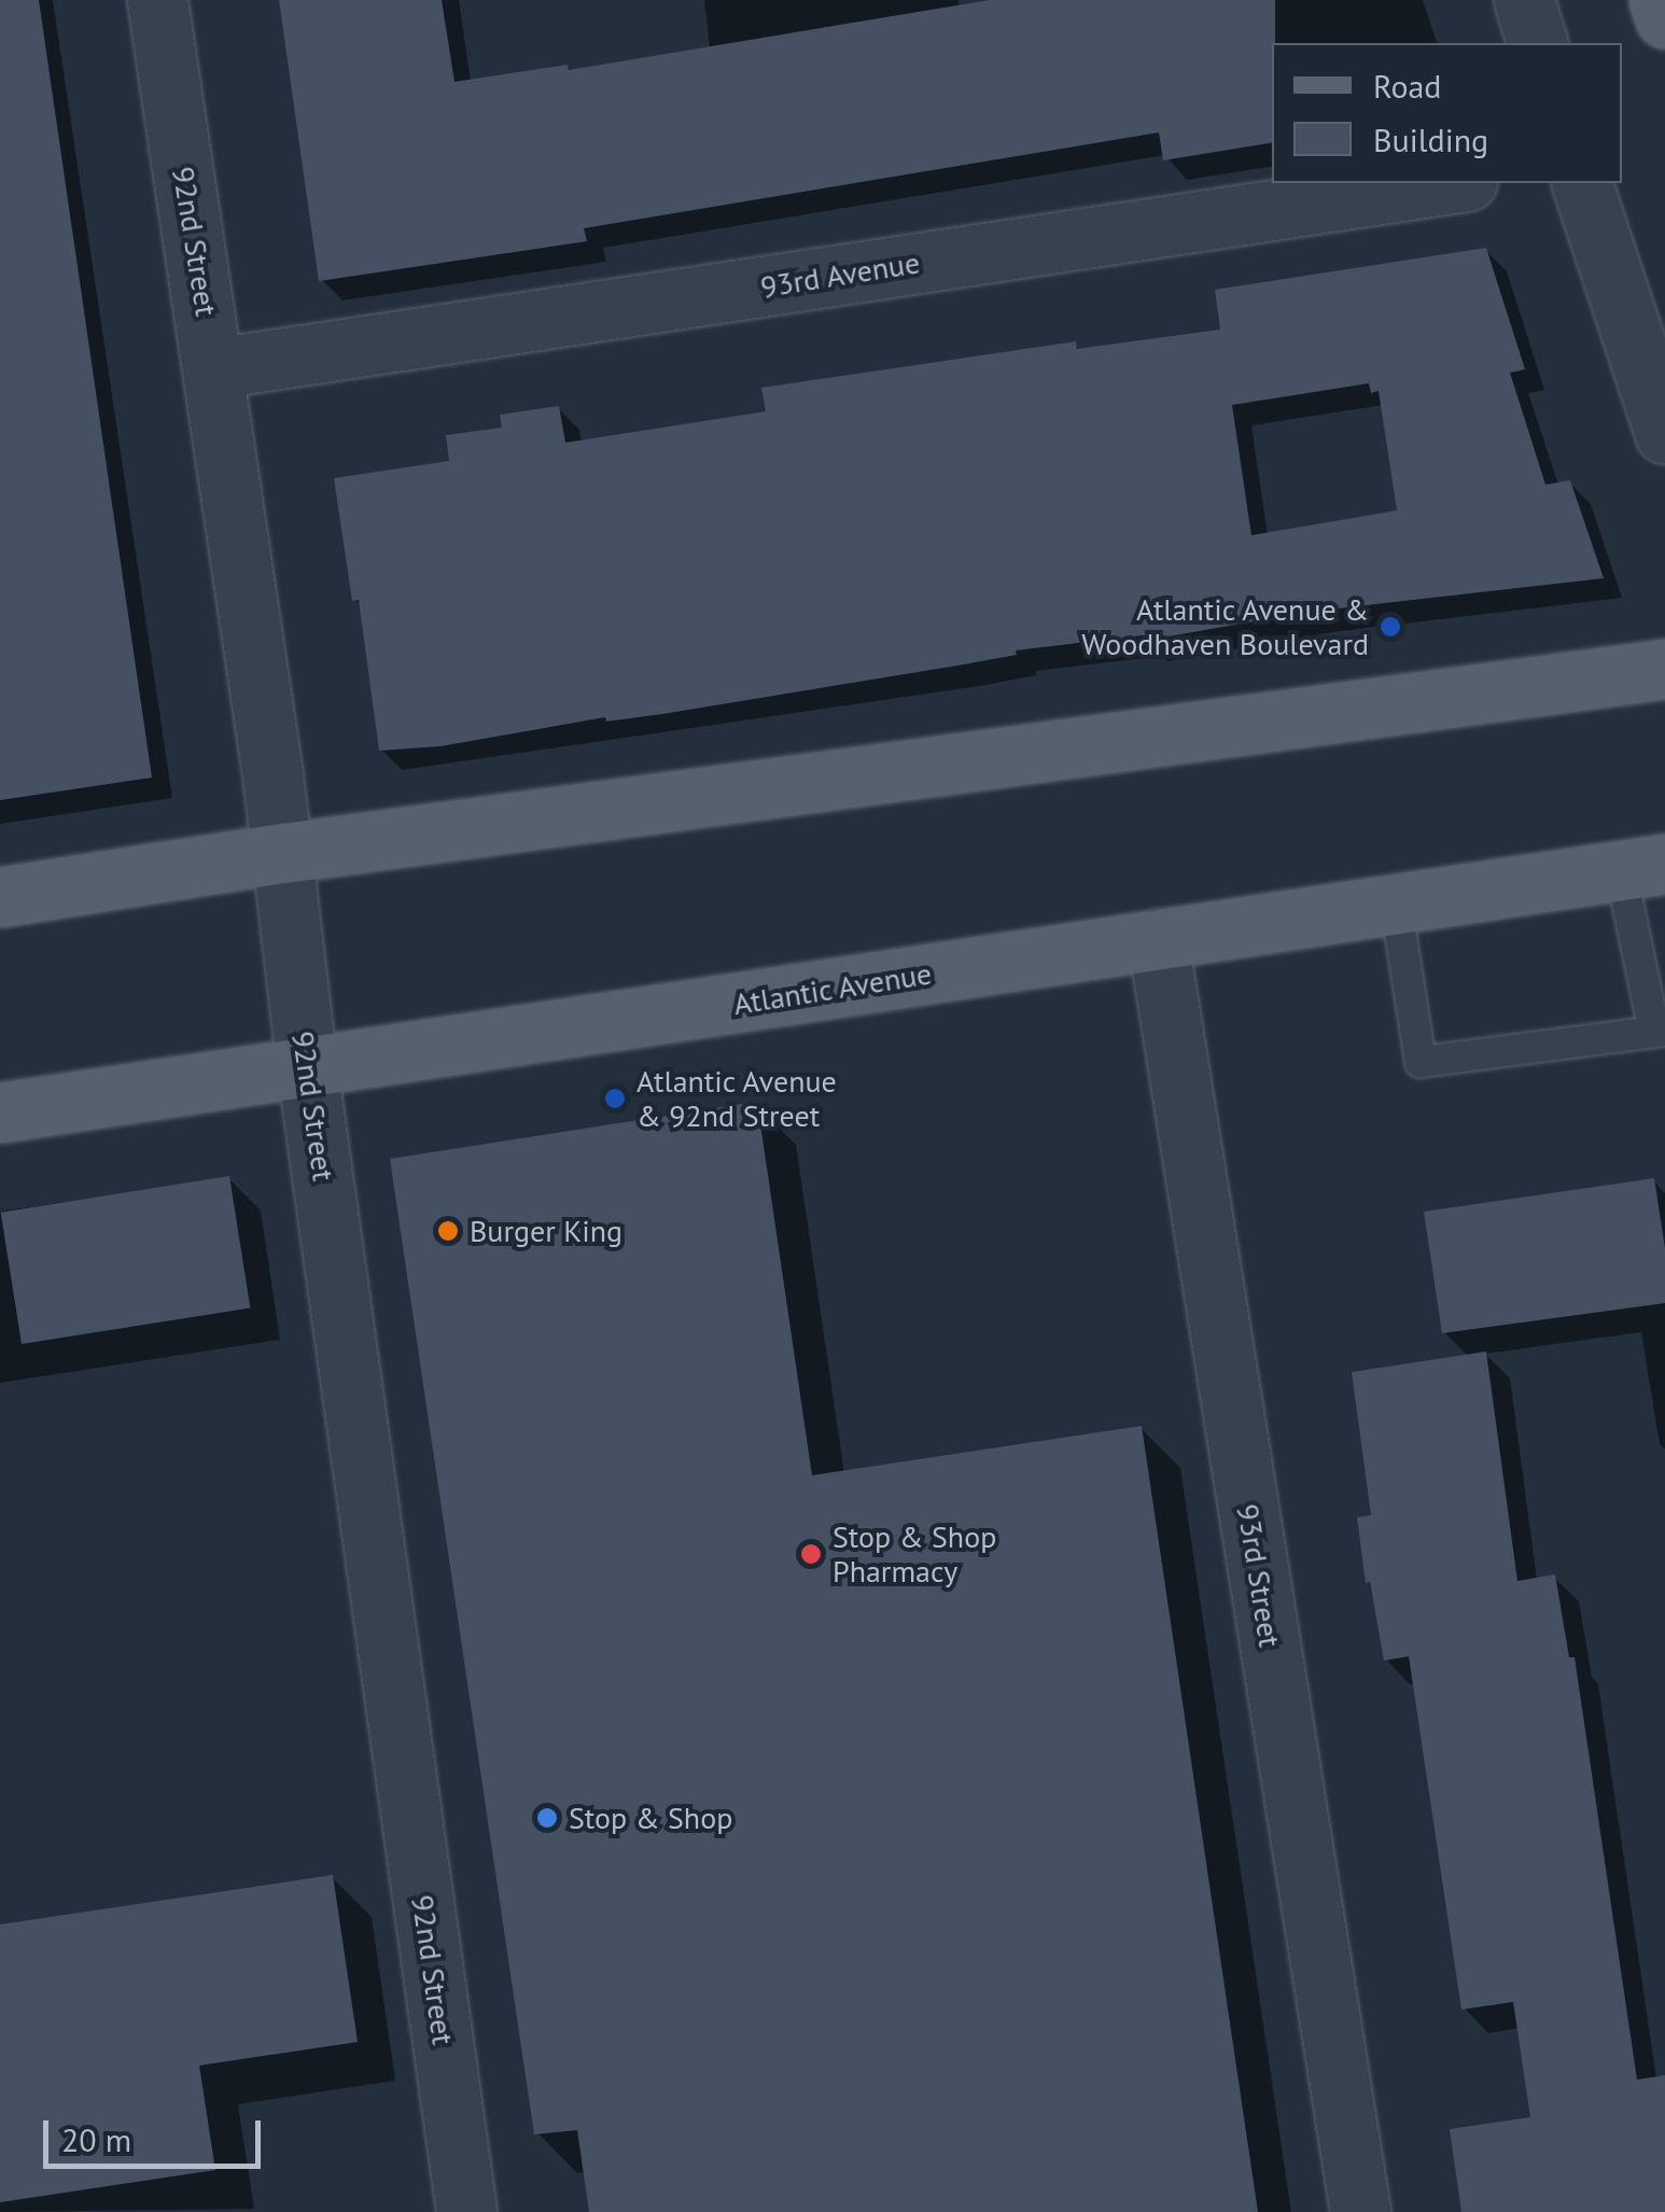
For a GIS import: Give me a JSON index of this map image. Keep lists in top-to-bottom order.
{
  "streets": {
    "main road": ["Atlantic Avenue"],
    "street": ["92nd Street", "93rd Avenue", "93rd Street"]
  },
  "crossings": [
    ["92nd Street", "93rd Avenue"],
    ["92nd Street", "Atlantic Avenue"],
    ["Atlantic Avenue", "93rd Street"]
  ],
  "places": [
    "Atlantic Avenue & Woodhaven Boulevard",
    "Atlantic Avenue & 92nd Street",
    "Burger King",
    "Stop & Shop Pharmacy",
    "Stop & Shop"
  ],
  "legend": ["Road", "Building"],
  "scale_bar": "20 m"
}
